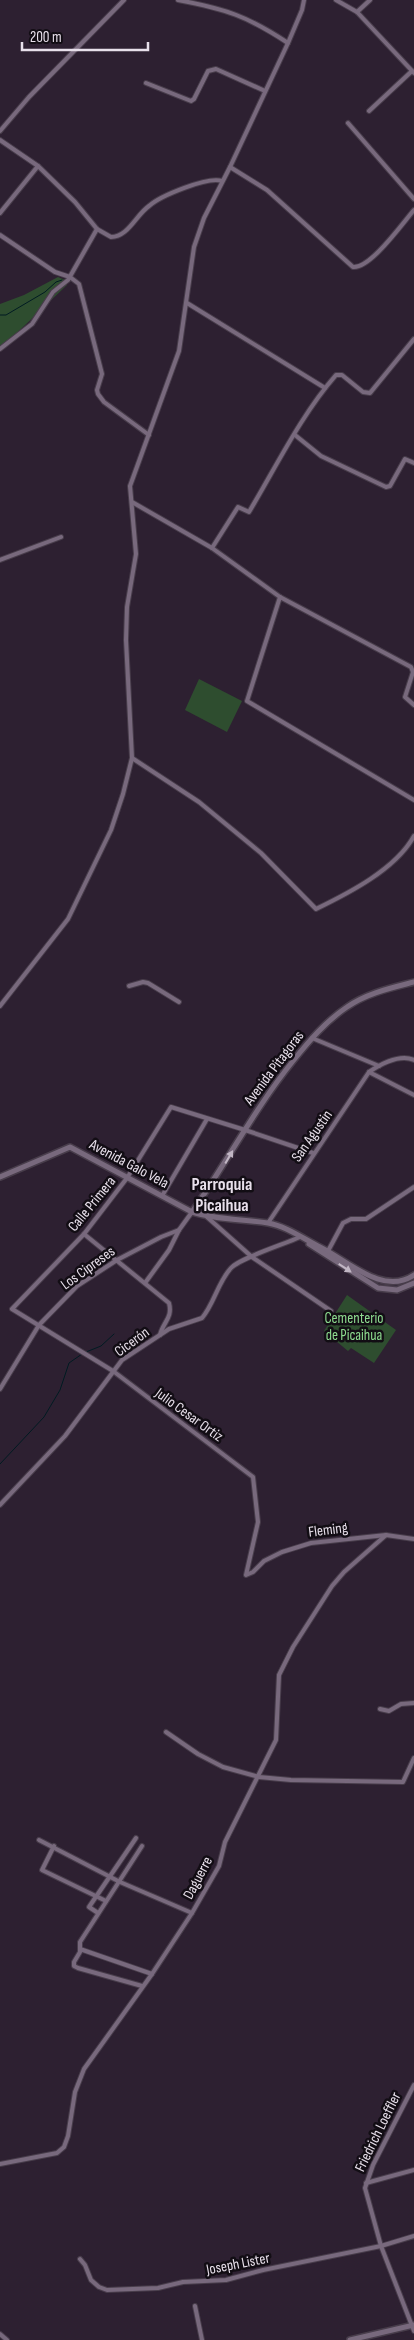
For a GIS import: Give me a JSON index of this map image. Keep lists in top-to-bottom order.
{
  "streets": {
    "main road": ["Avenida Pitagoras", "Avenida Galo Vela"],
    "street": [
      "San Agustin",
      "Calle Primera",
      "Los Cipreses",
      "Cicerón",
      "Julio Cesar Ortiz",
      "Fleming",
      "Daguerre",
      "Friedrich Loeffler",
      "Joseph Lister"
    ]
  },
  "crossings": [
    ["Avenida Pitagoras", "Avenida Galo Vela"],
    ["San Agustin", "Avenida Galo Vela"],
    ["Avenida Galo Vela", "Calle Primera"],
    ["Avenida Galo Vela", "Cicerón"],
    ["Calle Primera", "Los Cipreses"],
    ["Calle Primera", "Julio Cesar Ortiz"],
    ["Los Cipreses", "Julio Cesar Ortiz"],
    ["Cicerón", "Julio Cesar Ortiz"],
    ["Julio Cesar Ortiz", "Fleming"],
    ["Fleming", "Daguerre"],
    ["Friedrich Loeffler", "Joseph Lister"]
  ],
  "districts": ["Parroquia Picaihua"],
  "parks": ["Cementerio de Picaihua"],
  "scale_bar": "200 m"
}
